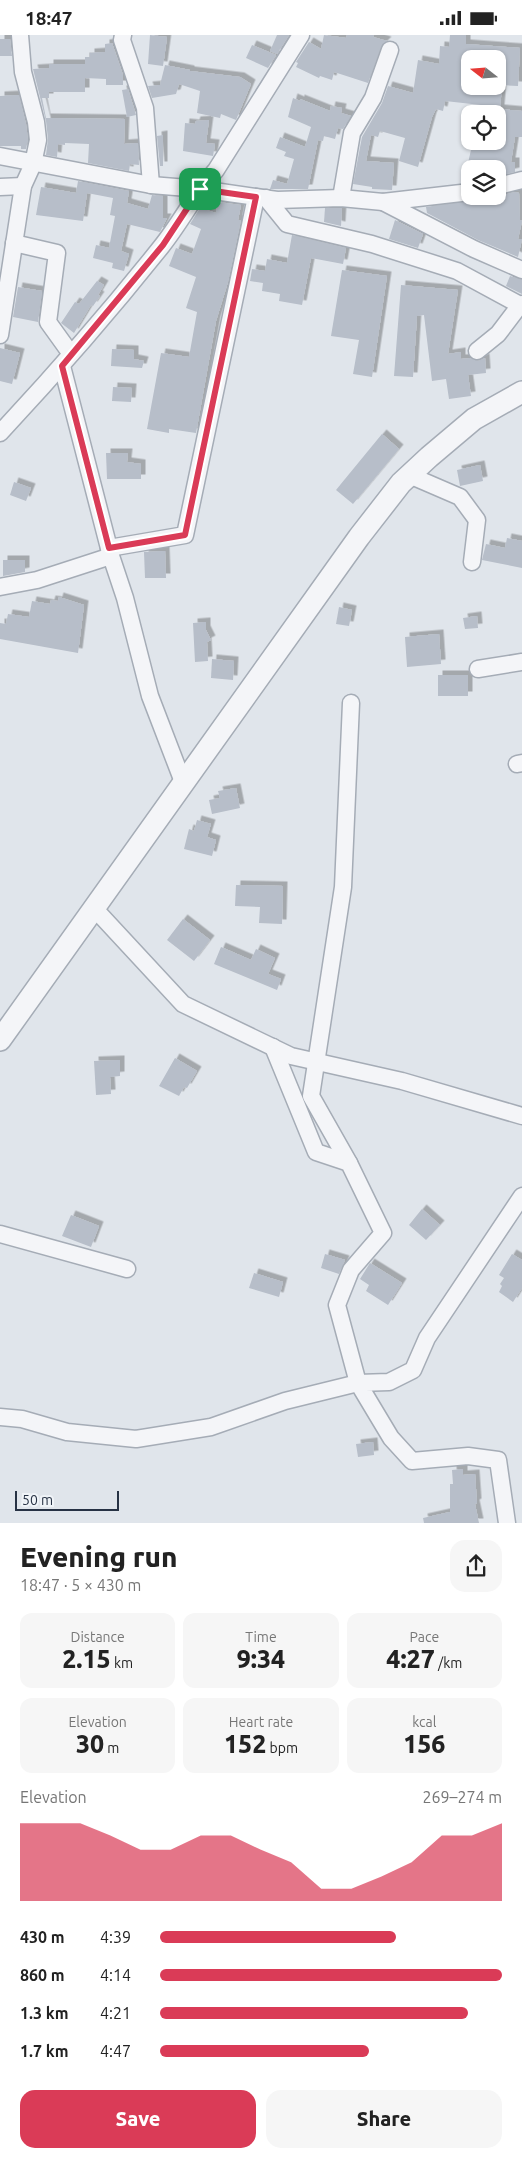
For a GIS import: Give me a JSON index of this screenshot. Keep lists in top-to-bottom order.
{
  "scale_bar": "50 m",
  "north": "left",
  "page": {
    "status": "18:47",
    "scale": "50 m",
    "heading": ["Evening run", "18:47 · 5 × 430 m"],
    "stats": [
      ["Distance", "2.15 km"],
      ["Time", "9:34"],
      ["Pace", "4:27 /km"],
      ["Elevation", "30 m"],
      ["Heart rate", "152 bpm"],
      ["kcal", "156"]
    ],
    "chart": ["Elevation", "269–274 m"],
    "list": [
      {
        "name": "430 m",
        "note": "4:39"
      },
      {
        "name": "860 m",
        "note": "4:14"
      },
      {
        "name": "1.3 km",
        "note": "4:21"
      },
      {
        "name": "1.7 km",
        "note": "4:47"
      }
    ],
    "buttons": ["Save", "Share"]
  }
}
